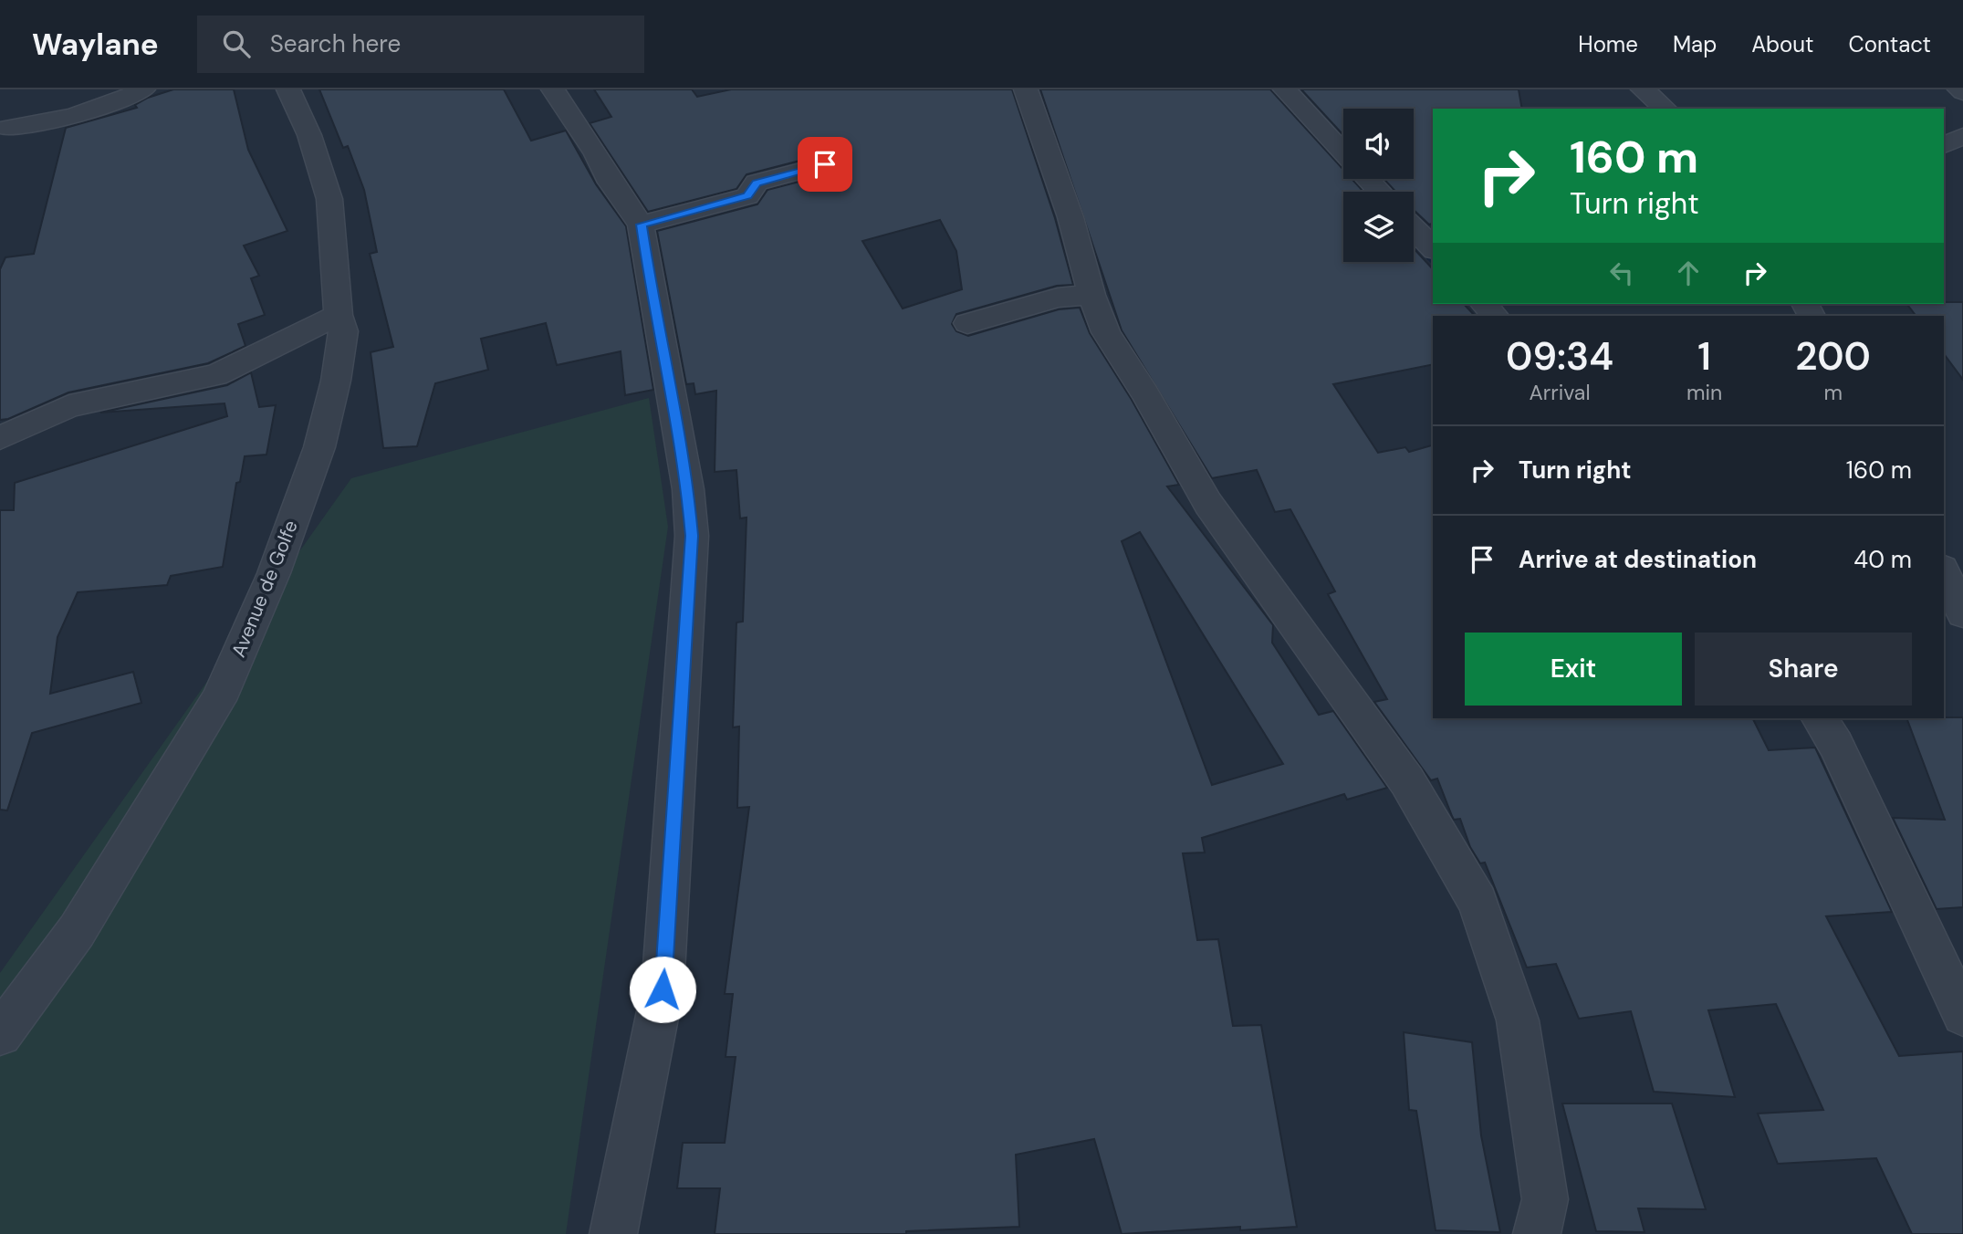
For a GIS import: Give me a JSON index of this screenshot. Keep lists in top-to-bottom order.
{
  "streets": {
    "street": ["Avenue de Golfe"]
  },
  "page": {
    "header": "Waylane",
    "search": "Search here",
    "nav": [
      "Home",
      "Map",
      "About",
      "Contact"
    ],
    "turn": ["160 m", "Turn right"],
    "eta": [
      "09:34",
      "Arrival",
      "1",
      "min",
      "200",
      "m"
    ],
    "list": [
      {
        "name": "Turn right",
        "value": "160 m"
      },
      {
        "name": "Arrive at destination",
        "value": "40 m"
      }
    ],
    "buttons": ["Exit", "Share"]
  }
}
